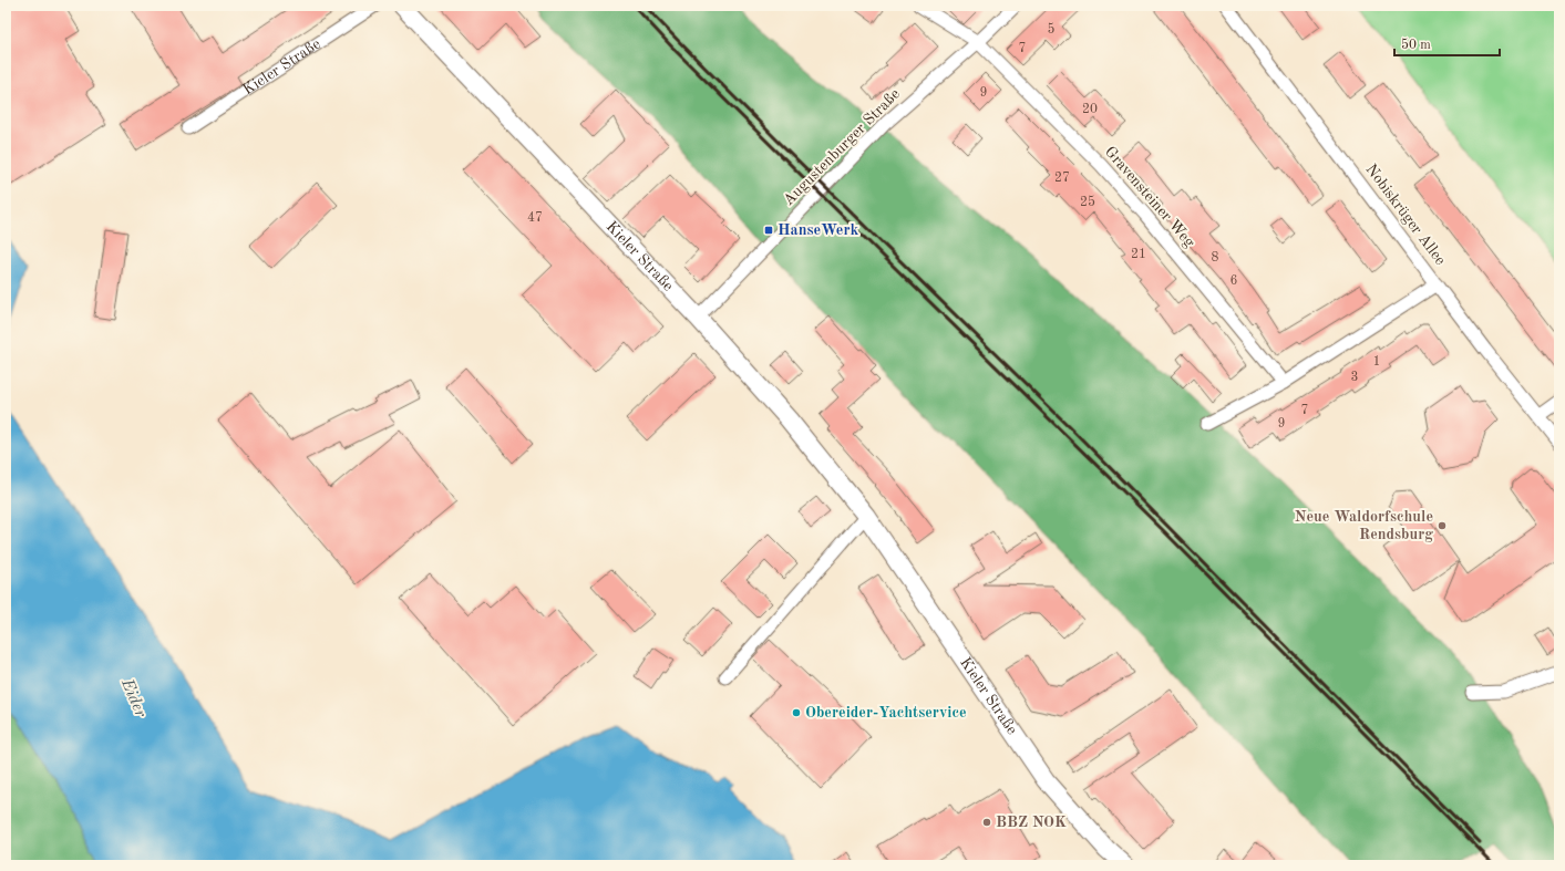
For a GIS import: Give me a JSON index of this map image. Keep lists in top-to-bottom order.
{
  "streets": {
    "main road": ["Kieler Straße"],
    "street": ["Augustenburger Straße", "Gravensteiner Weg", "Nobiskrüger Allee"]
  },
  "crossings": [
    ["Kieler Straße", "Augustenburger Straße"],
    ["Augustenburger Straße", "Gravensteiner Weg"]
  ],
  "water": ["Eider"],
  "places": {
    "transit": ["HanseWerk"],
    "other": ["Neue Waldorfschule Rendsburg", "Obereider-Yachtservice", "BBZ NOK"]
  },
  "house_numbers": [
    "5",
    "7",
    "9",
    "20",
    "27",
    "25",
    "47",
    "21",
    "8",
    "6",
    "1",
    "3",
    "7",
    "9"
  ],
  "scale_bar": "50 m"
}
